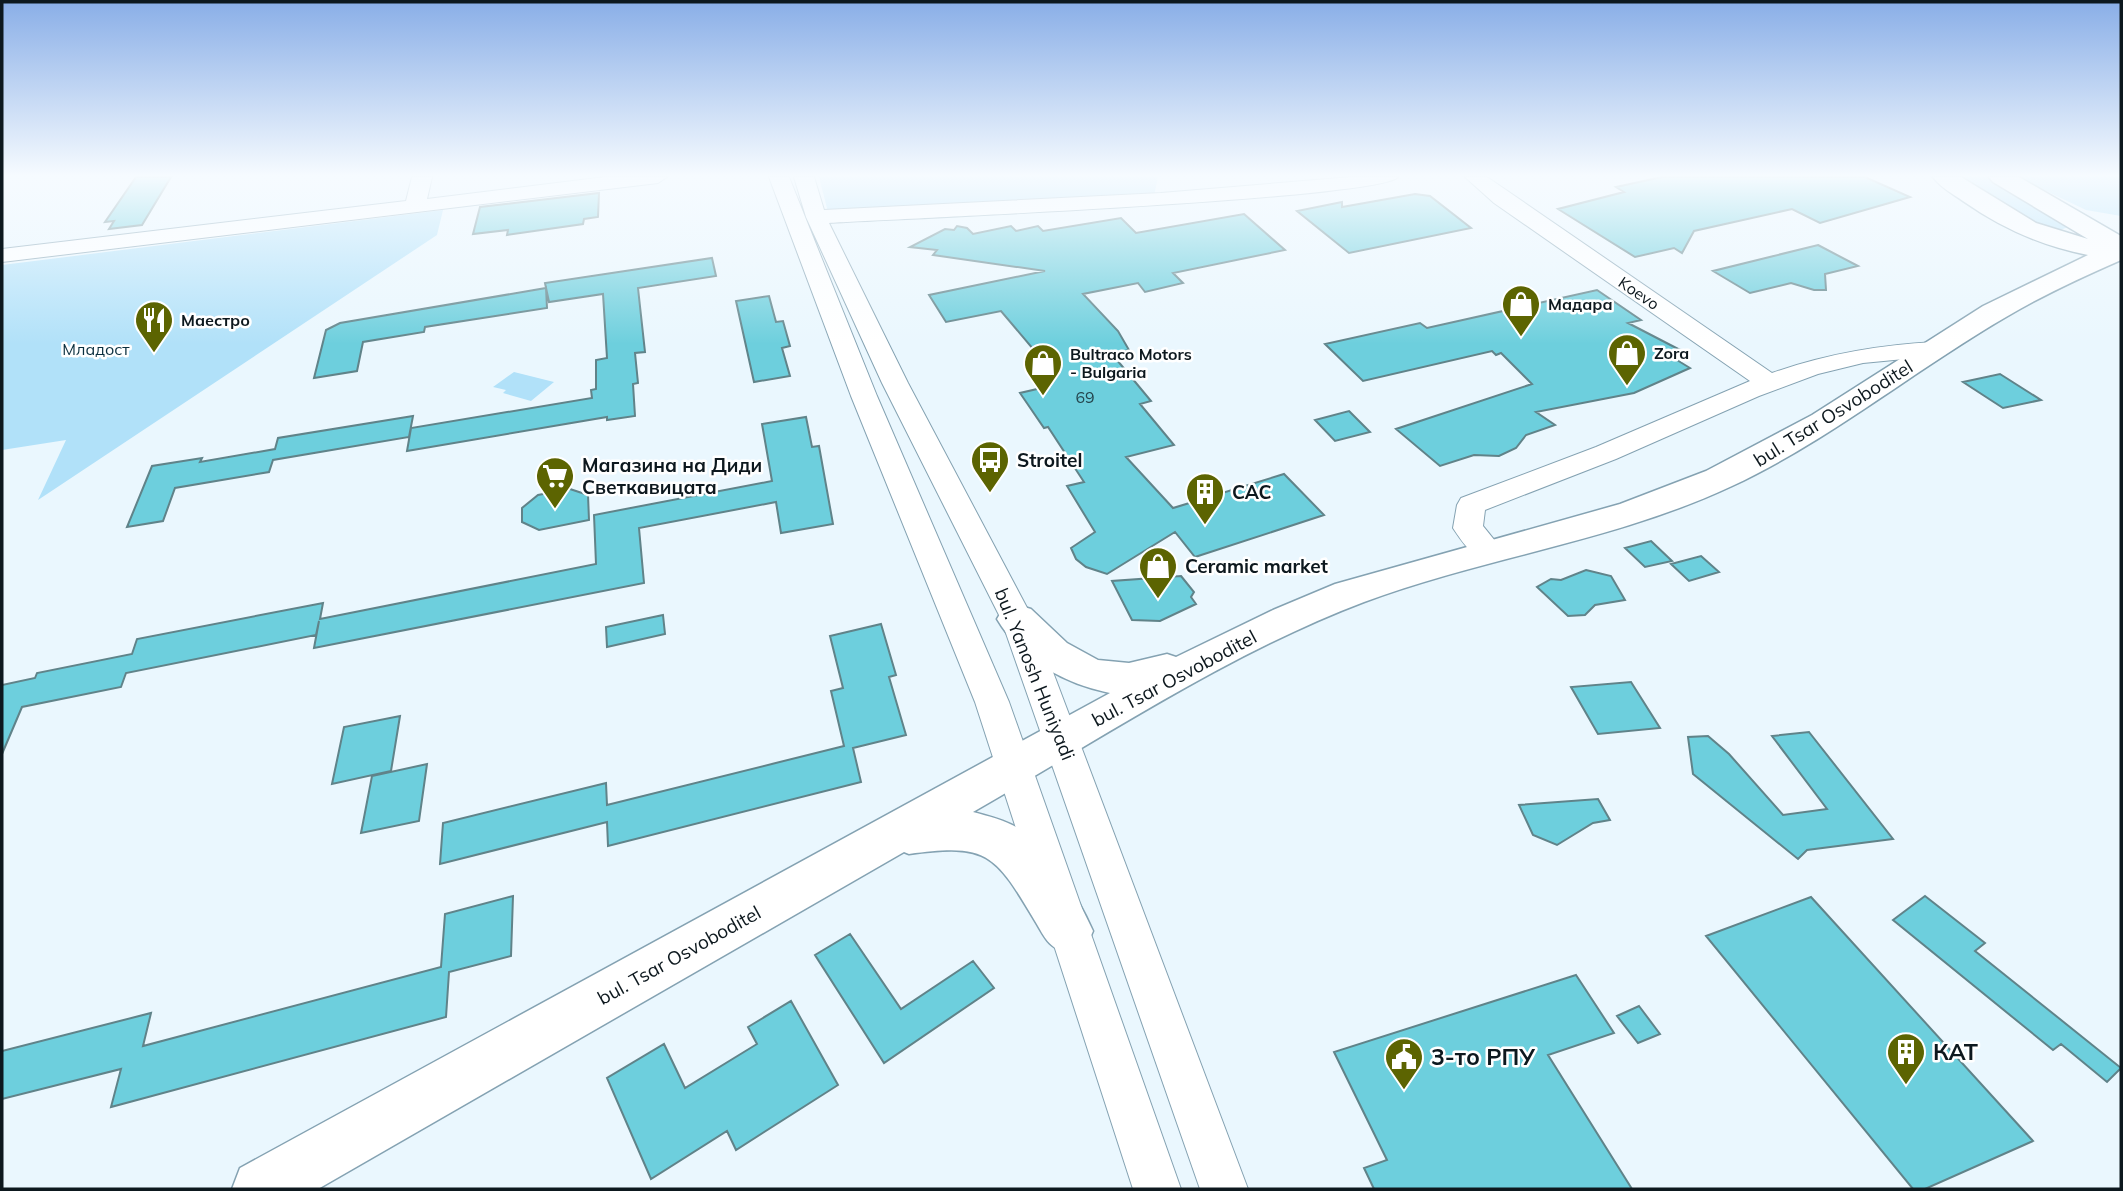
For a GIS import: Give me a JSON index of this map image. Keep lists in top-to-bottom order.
{
  "streets": {
    "main road": ["bul. Tsar Osvoboditel"],
    "street": ["Koevo", "bul. Yanosh Huniyadi"]
  },
  "crossings": [
    ["bul. Tsar Osvoboditel", "bul. Yanosh Huniyadi"]
  ],
  "parks": ["Младост"],
  "places": {
    "shop": [
      "Мадара",
      "Zora",
      "Bultraco Motors - Bulgaria",
      "Ceramic market"
    ],
    "restaurant": ["Маестро"],
    "bus stop": ["Stroitel"],
    "supermarket": ["Магазина на Диди Светкавицата"],
    "building": ["САС", "КАТ"],
    "public building": ["3-то РПУ"]
  },
  "house_numbers": ["69"]
}
